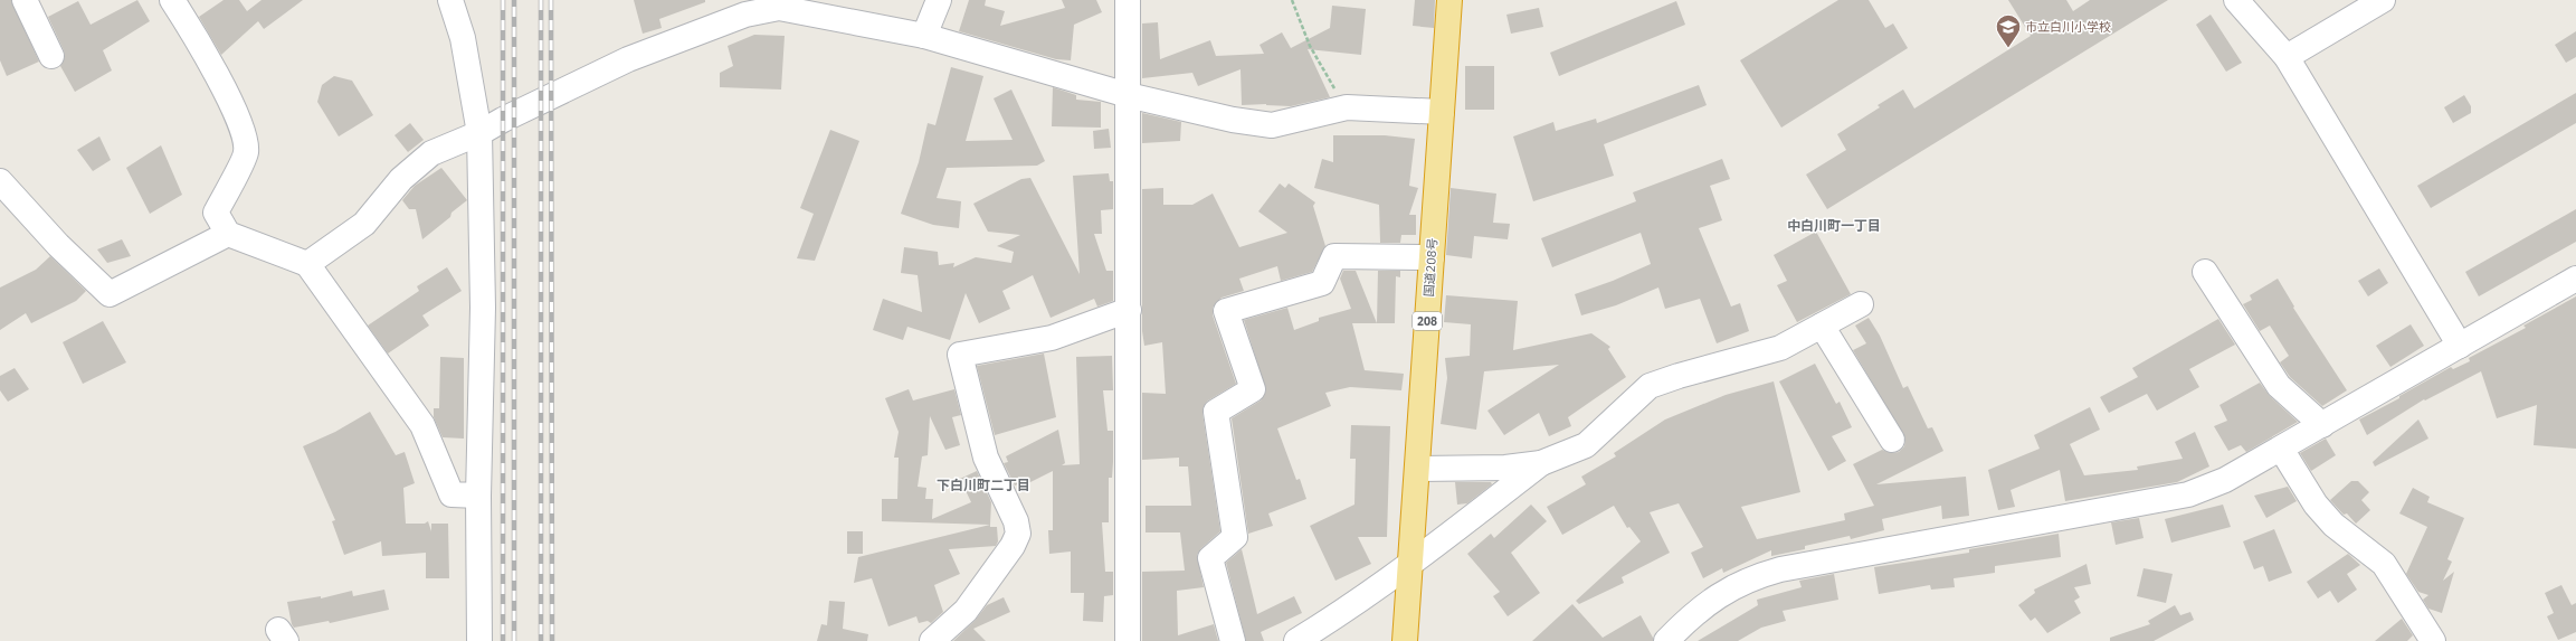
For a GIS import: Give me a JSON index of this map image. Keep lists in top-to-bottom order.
{
  "streets": {
    "highway": ["国道208号", "208"]
  },
  "districts": ["中白川町一丁目", "下白川町二丁目"],
  "places": {
    "school or university": ["市立白川小学校"]
  }
}
